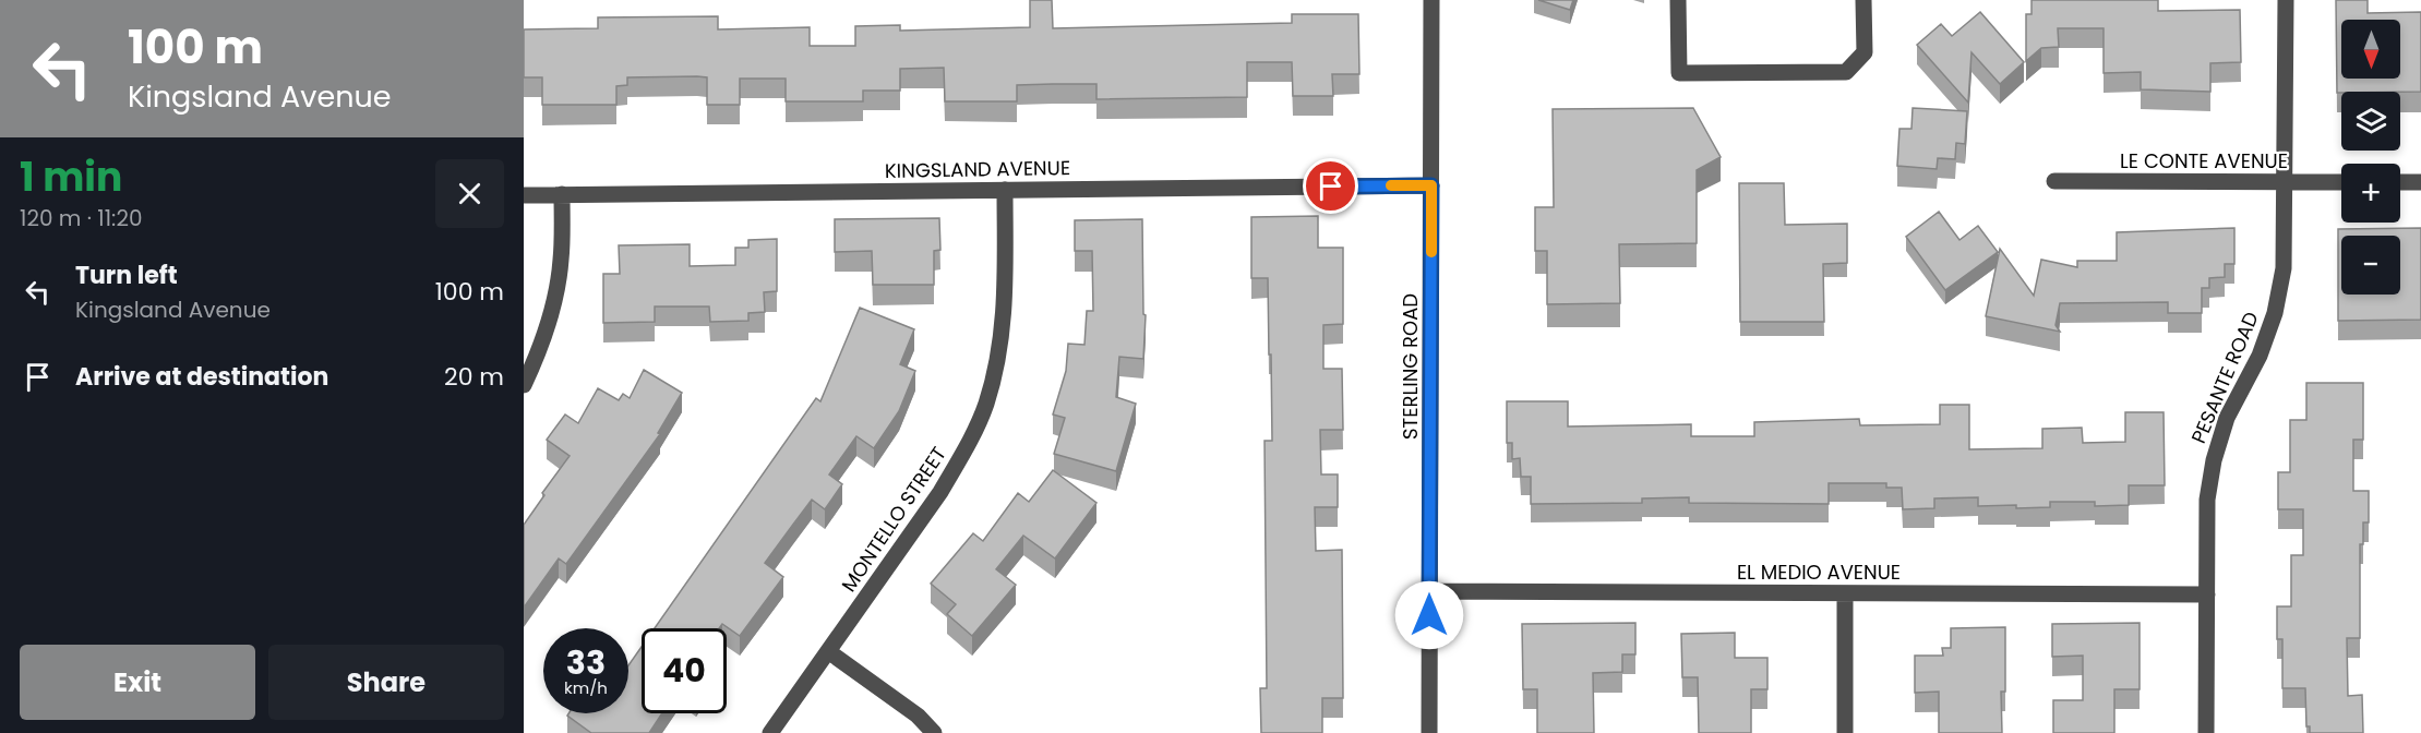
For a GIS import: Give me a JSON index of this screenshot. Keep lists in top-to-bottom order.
{
  "streets": {
    "street": [
      "LE CONTE AVENUE",
      "KINGSLAND AVENUE",
      "STERLING ROAD",
      "PESANTE ROAD",
      "MONTELLO STREET",
      "EL MEDIO AVENUE"
    ]
  },
  "crossings": [
    ["LE CONTE AVENUE", "PESANTE ROAD"],
    ["KINGSLAND AVENUE", "STERLING ROAD"],
    ["KINGSLAND AVENUE", "MONTELLO STREET"],
    ["STERLING ROAD", "EL MEDIO AVENUE"],
    ["PESANTE ROAD", "EL MEDIO AVENUE"]
  ],
  "north": "bottom",
  "page": {
    "turn": ["100 m", "Kingsland Avenue"],
    "map_buttons": ["+", "−"],
    "heading": ["1 min", "120 m · 11:20"],
    "list": [
      {
        "name": "Turn left",
        "note": "Kingsland Avenue",
        "value": "100 m"
      },
      {
        "name": "Arrive at destination",
        "value": "20 m"
      }
    ],
    "speed": "33 km/h",
    "limit": "40",
    "buttons": ["Exit", "Share"]
  }
}
